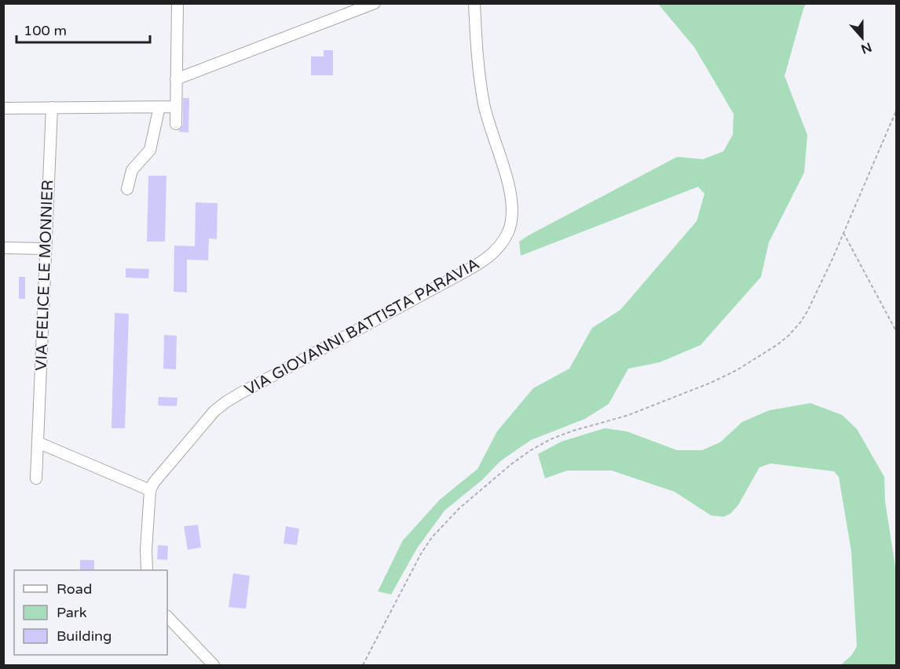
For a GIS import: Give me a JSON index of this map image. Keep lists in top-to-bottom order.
{
  "streets": {
    "street": ["VIA FELICE LE MONNIER", "VIA GIOVANNI BATTISTA PARAVIA"]
  },
  "legend": ["Road", "Park", "Building"],
  "scale_bar": "100 m",
  "north": "bottom"
}
